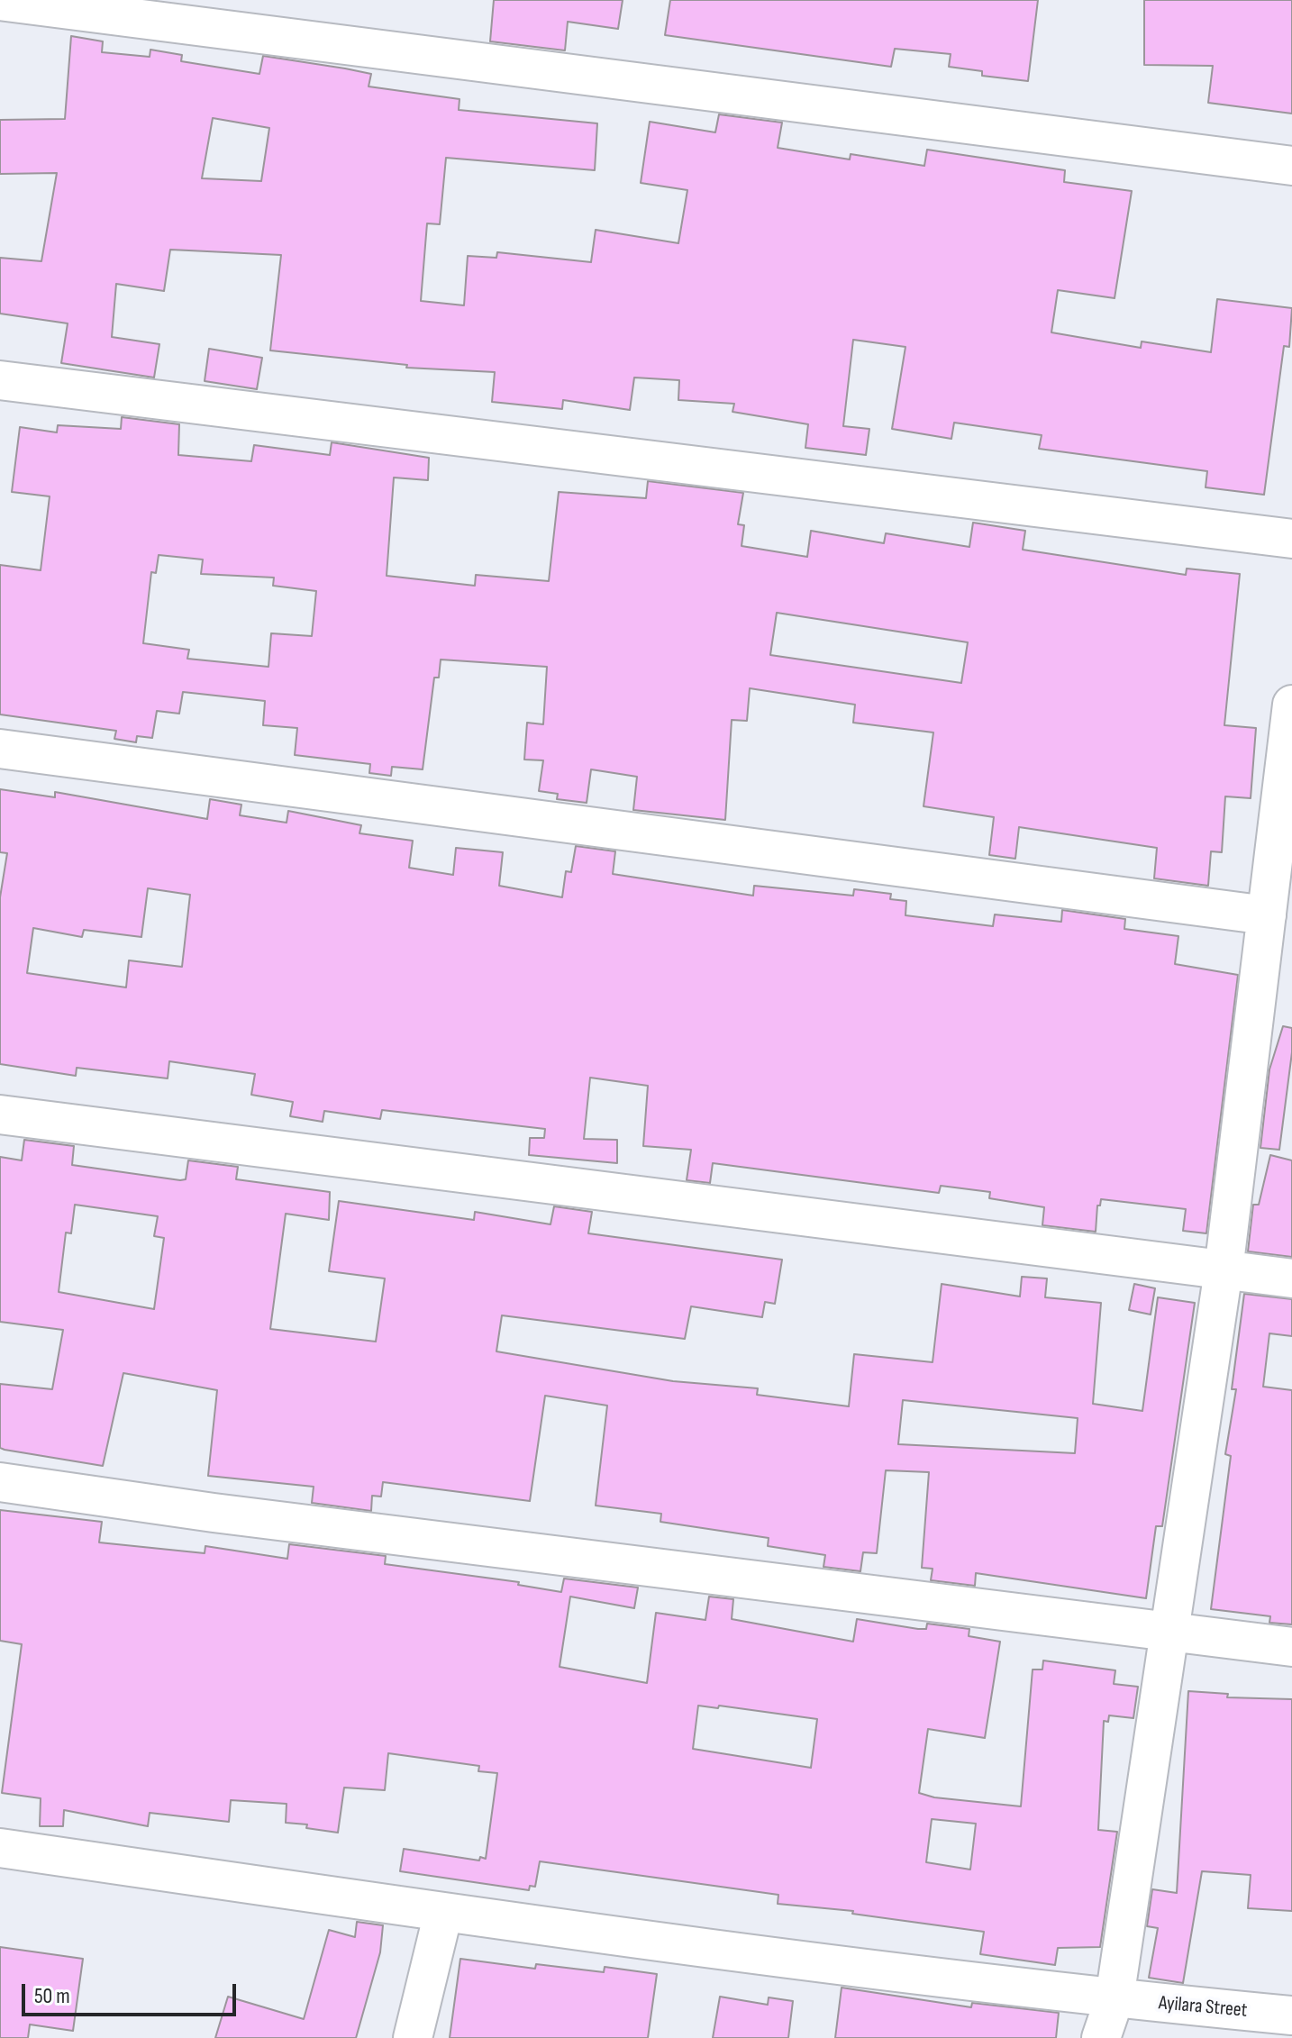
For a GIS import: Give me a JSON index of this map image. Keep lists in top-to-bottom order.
{
  "streets": {
    "street": ["Ayilara Street"]
  },
  "scale_bar": "50 m"
}
